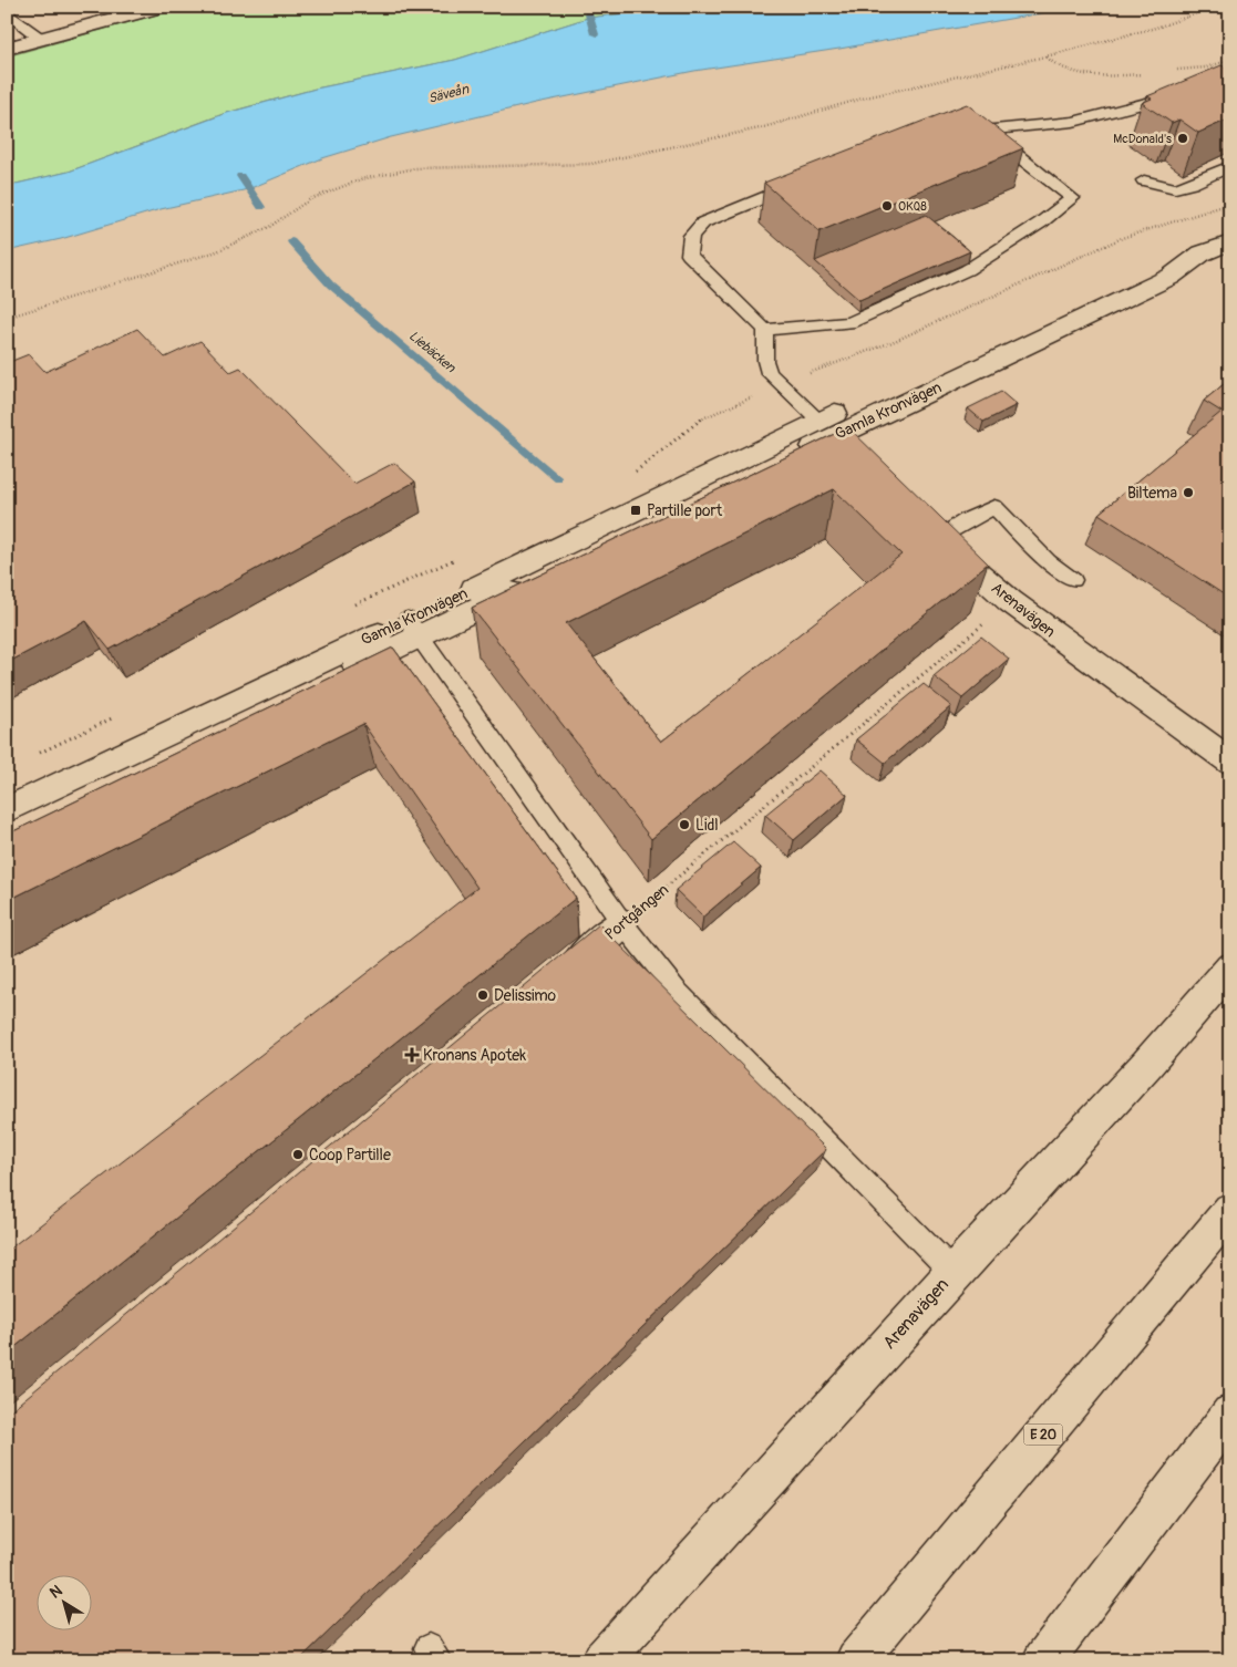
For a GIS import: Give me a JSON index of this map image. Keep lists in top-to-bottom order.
{
  "streets": {
    "main road": [
      "Gamla Kronvägen",
      "Arenavägen",
      "Portgången",
      "E 20"
    ]
  },
  "crossings": [
    ["Arenavägen", "Portgången"]
  ],
  "water": ["Säveån", "Liebäcken"],
  "places": {
    "other": [
      "McDonald's",
      "OKQ8",
      "Biltema",
      "Lidl",
      "Delissimo",
      "Coop Partille"
    ],
    "transit": ["Partille port"],
    "health": ["Kronans Apotek"]
  },
  "north": "top left"
}
